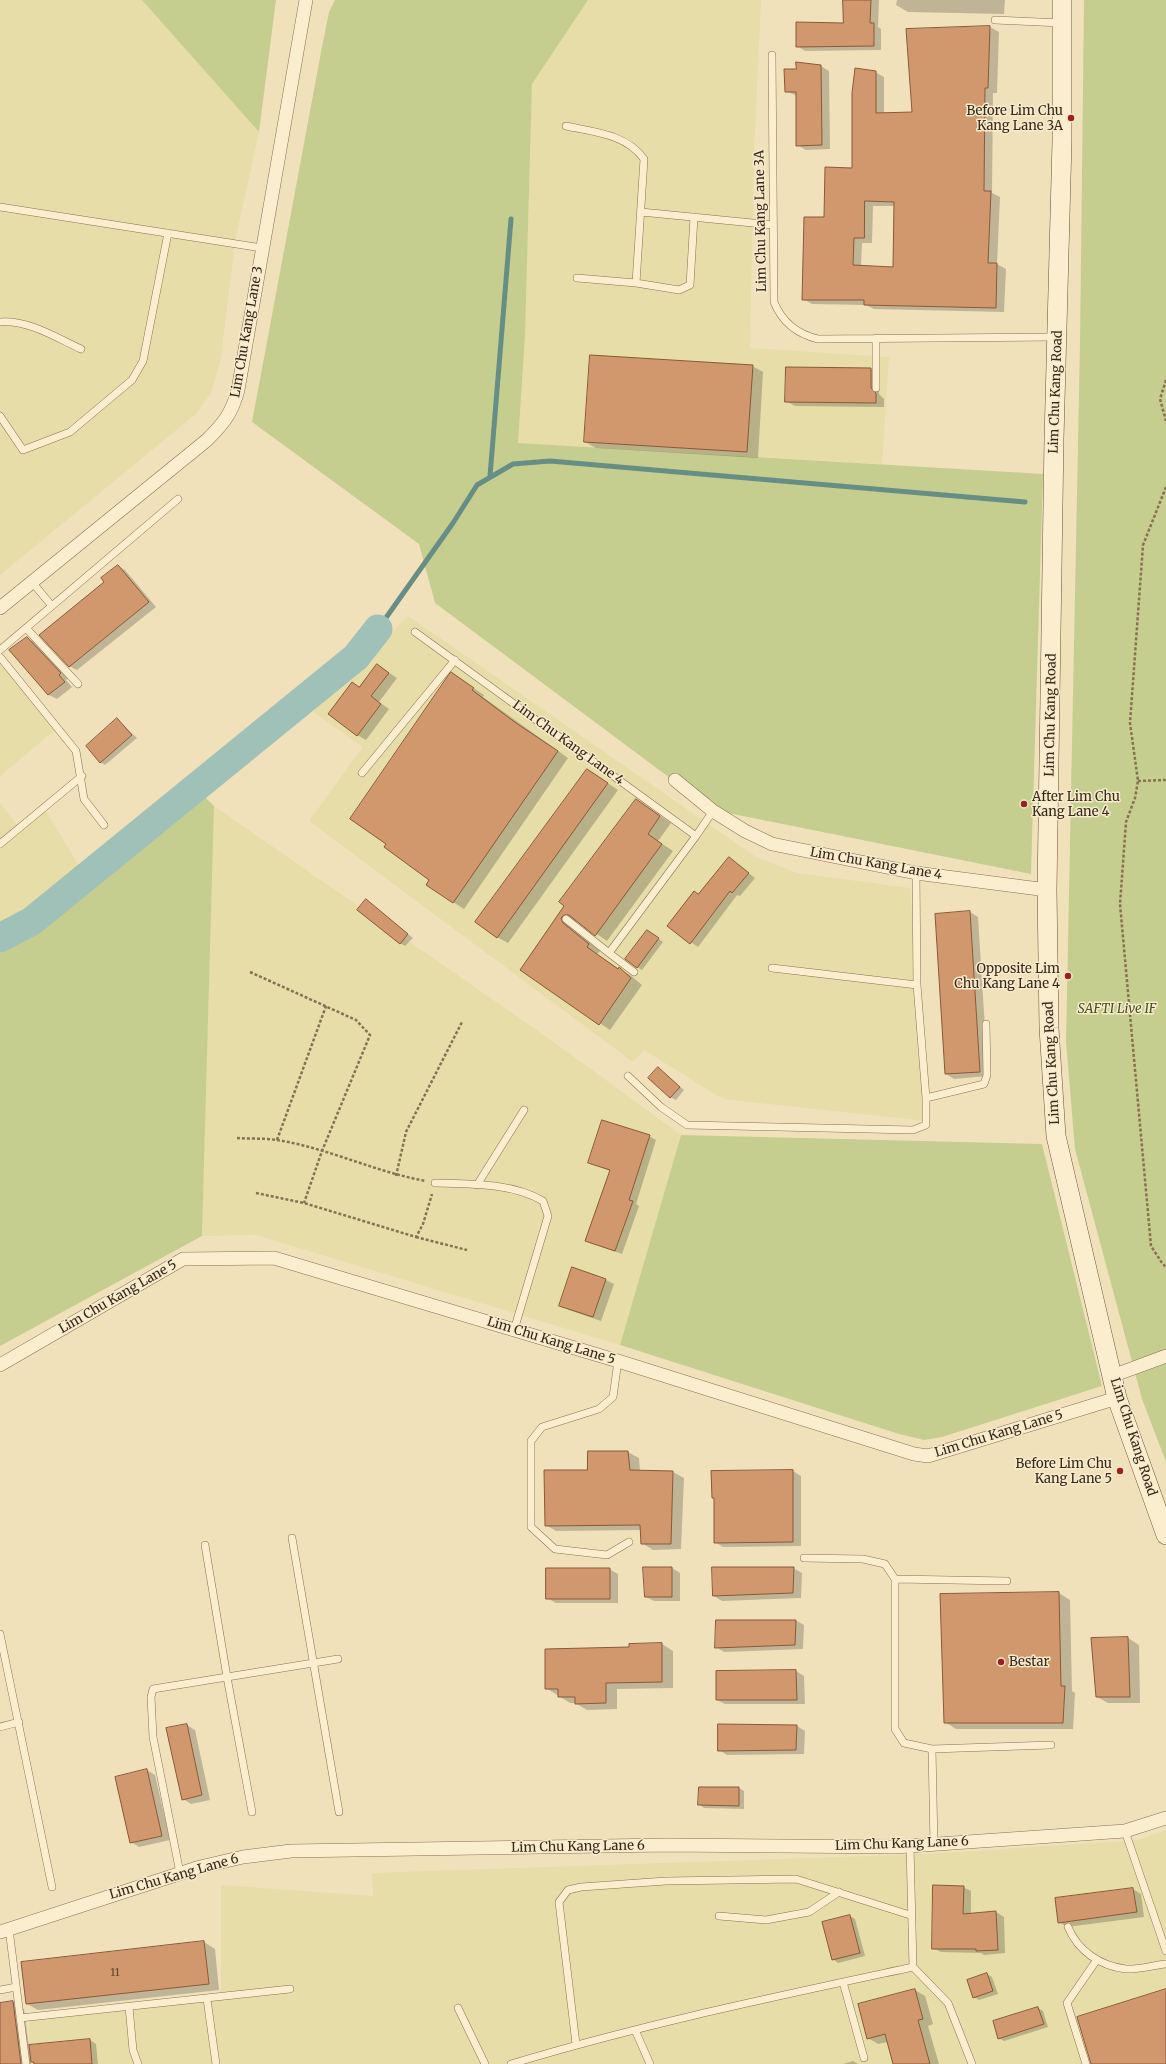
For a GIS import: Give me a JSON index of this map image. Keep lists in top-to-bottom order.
{
  "streets": {
    "main road": ["Lim Chu Kang Road"],
    "street": [
      "Lim Chu Kang Lane 3",
      "Lim Chu Kang Lane 4",
      "Lim Chu Kang Lane 5",
      "Lim Chu Kang Lane 6"
    ],
    "lane": ["Lim Chu Kang Lane 3A"]
  },
  "crossings": [
    ["Lim Chu Kang Lane 3A", "Lim Chu Kang Road"],
    ["Lim Chu Kang Road", "Lim Chu Kang Lane 4"],
    ["Lim Chu Kang Road", "Lim Chu Kang Lane 5"]
  ],
  "parks": ["SAFTI Live IF"],
  "places": [
    "Before Lim Chu Kang Lane 3A",
    "After Lim Chu Kang Lane 4",
    "Opposite Lim Chu Kang Lane 4",
    "Before Lim Chu Kang Lane 5",
    "Bestar"
  ],
  "house_numbers": ["11"]
}
